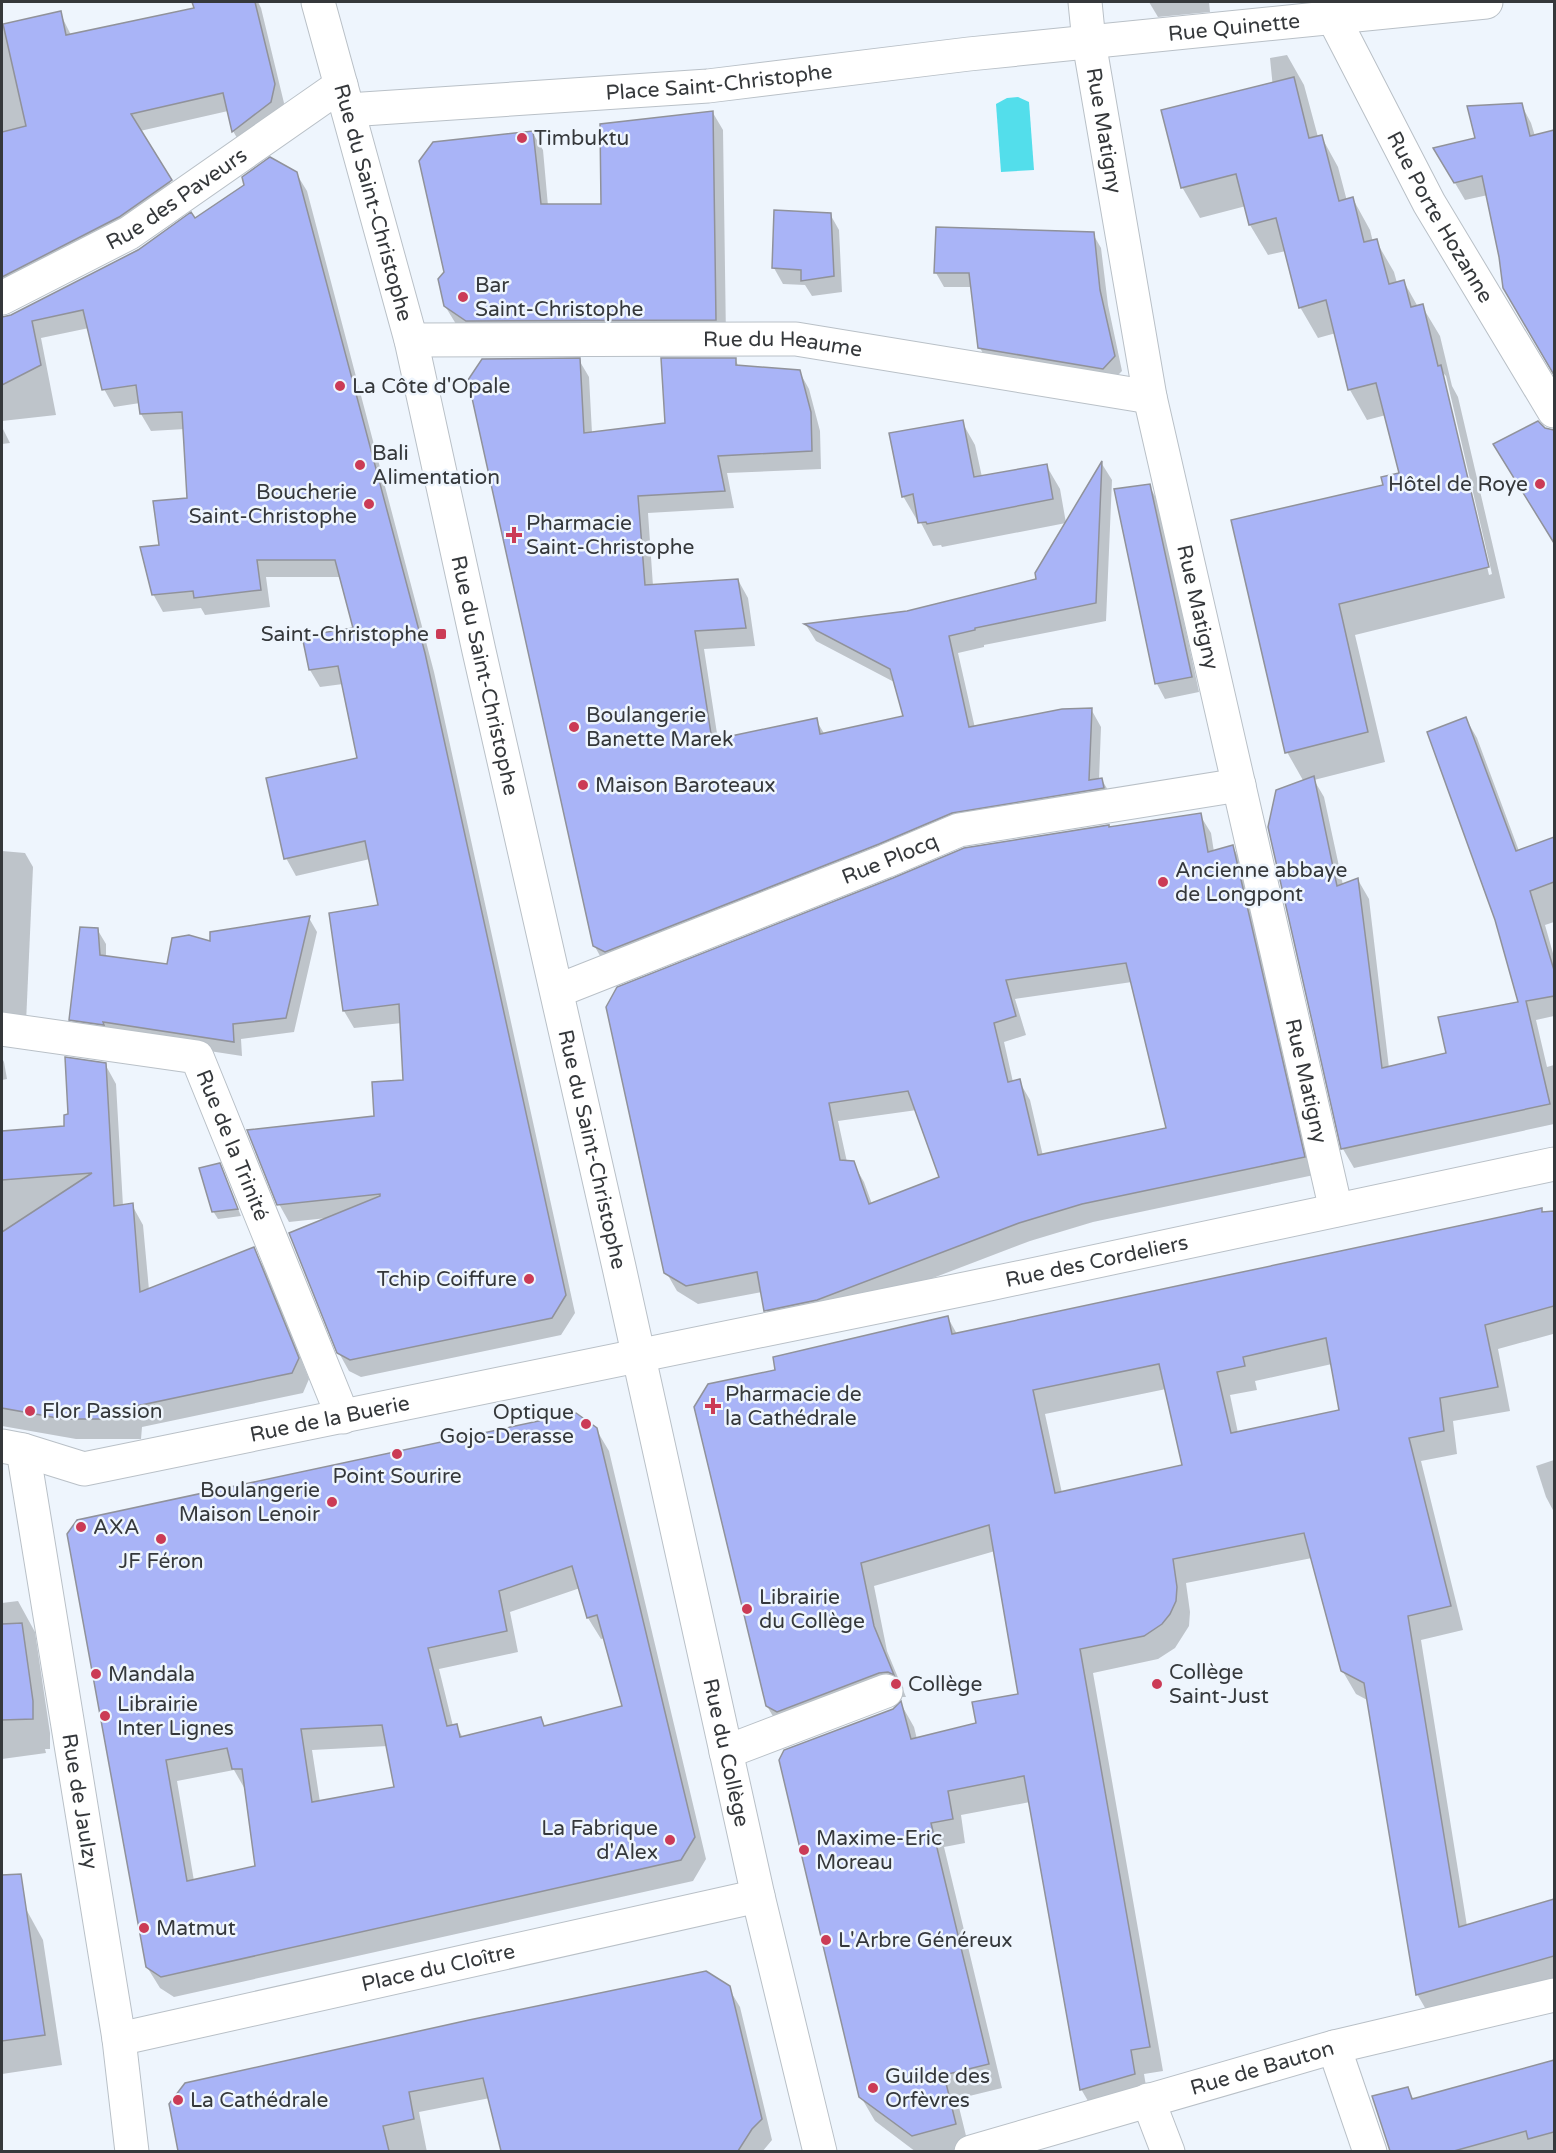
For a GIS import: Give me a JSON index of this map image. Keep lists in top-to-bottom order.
{
  "streets": {
    "street": [
      "Rue Quinette",
      "Place Saint-Christophe",
      "Rue Matigny",
      "Rue des Paveurs",
      "Rue du Saint-Christophe",
      "Rue Porte Hozanne",
      "Rue du Heaume",
      "Rue Plocq",
      "Rue de la Trinité",
      "Rue des Cordeliers",
      "Rue de la Buerie",
      "Rue du Collège",
      "Rue de Jaulzy",
      "Place du Cloître",
      "Rue de Bauton"
    ]
  },
  "crossings": [
    ["Rue Quinette", "Place Saint-Christophe"],
    ["Rue Quinette", "Rue Matigny"],
    ["Rue Quinette", "Rue Porte Hozanne"],
    ["Place Saint-Christophe", "Rue Matigny"],
    ["Place Saint-Christophe", "Rue des Paveurs"],
    ["Place Saint-Christophe", "Rue du Saint-Christophe"],
    ["Rue Matigny", "Rue du Heaume"],
    ["Rue Matigny", "Rue Plocq"],
    ["Rue Matigny", "Rue des Cordeliers"],
    ["Rue des Paveurs", "Rue du Saint-Christophe"],
    ["Rue du Saint-Christophe", "Rue du Heaume"],
    ["Rue du Saint-Christophe", "Rue Plocq"],
    ["Rue du Saint-Christophe", "Rue des Cordeliers"],
    ["Rue du Saint-Christophe", "Rue de la Buerie"],
    ["Rue du Saint-Christophe", "Rue du Collège"],
    ["Rue de la Trinité", "Rue de la Buerie"],
    ["Rue des Cordeliers", "Rue de la Buerie"],
    ["Rue des Cordeliers", "Rue du Collège"],
    ["Rue de la Buerie", "Rue du Collège"],
    ["Rue de la Buerie", "Rue de Jaulzy"],
    ["Rue du Collège", "Place du Cloître"],
    ["Rue de Jaulzy", "Place du Cloître"]
  ],
  "places": {
    "other": [
      "Timbuktu",
      "Bar Saint-Christophe",
      "La Côte d'Opale",
      "Bali Alimentation",
      "Hôtel de Roye",
      "Boucherie Saint-Christophe",
      "Boulangerie Banette Marek",
      "Maison Baroteaux",
      "Ancienne abbaye de Longpont",
      "Tchip Coiffure",
      "Flor Passion",
      "Optique Gojo-Derasse",
      "Point Sourire",
      "Boulangerie Maison Lenoir",
      "AXA",
      "JF Féron",
      "Librairie du Collège",
      "Mandala",
      "Collège",
      "Collège Saint-Just",
      "Librairie Inter Lignes",
      "La Fabrique d'Alex",
      "Maxime-Eric Moreau",
      "Matmut",
      "L'Arbre Généreux",
      "Guilde des Orfèvres",
      "La Cathédrale"
    ],
    "health": ["Pharmacie Saint-Christophe", "Pharmacie de la Cathédrale"],
    "transit": ["Saint-Christophe"]
  }
}
